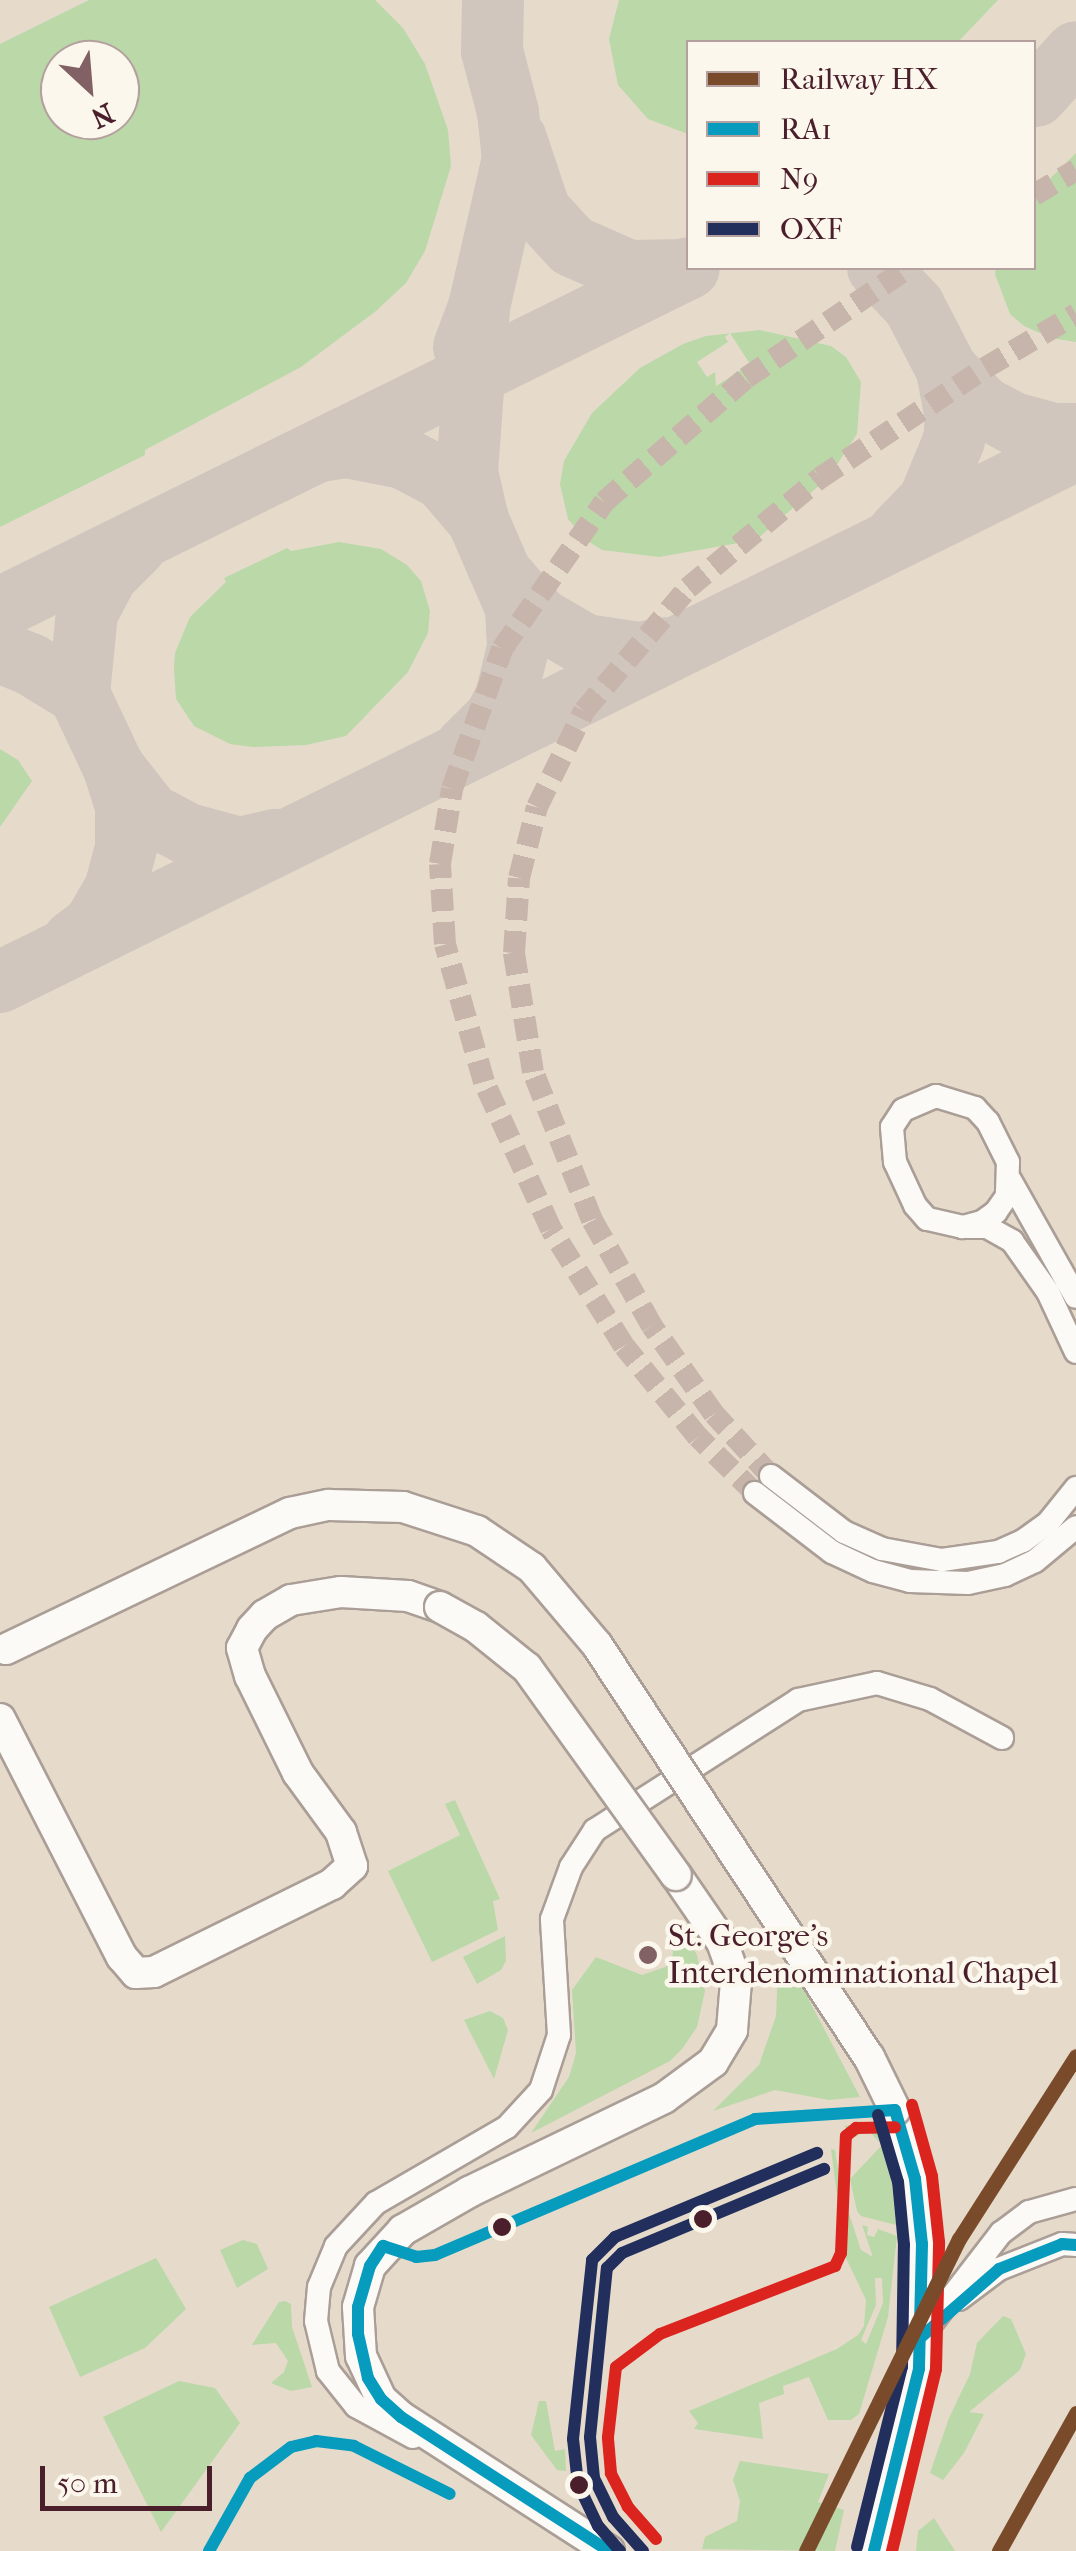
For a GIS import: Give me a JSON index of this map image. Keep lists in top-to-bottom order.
{
  "places": ["St. George's Interdenominational Chapel"],
  "lines": [
    "rail line HX",
    "transit line N9",
    "transit line RA1",
    "transit line OXF"
  ],
  "legend": [
    "Railway HX",
    "RA1",
    "N9",
    "OXF"
  ],
  "scale_bar": "50 m",
  "north": "bottom right"
}
